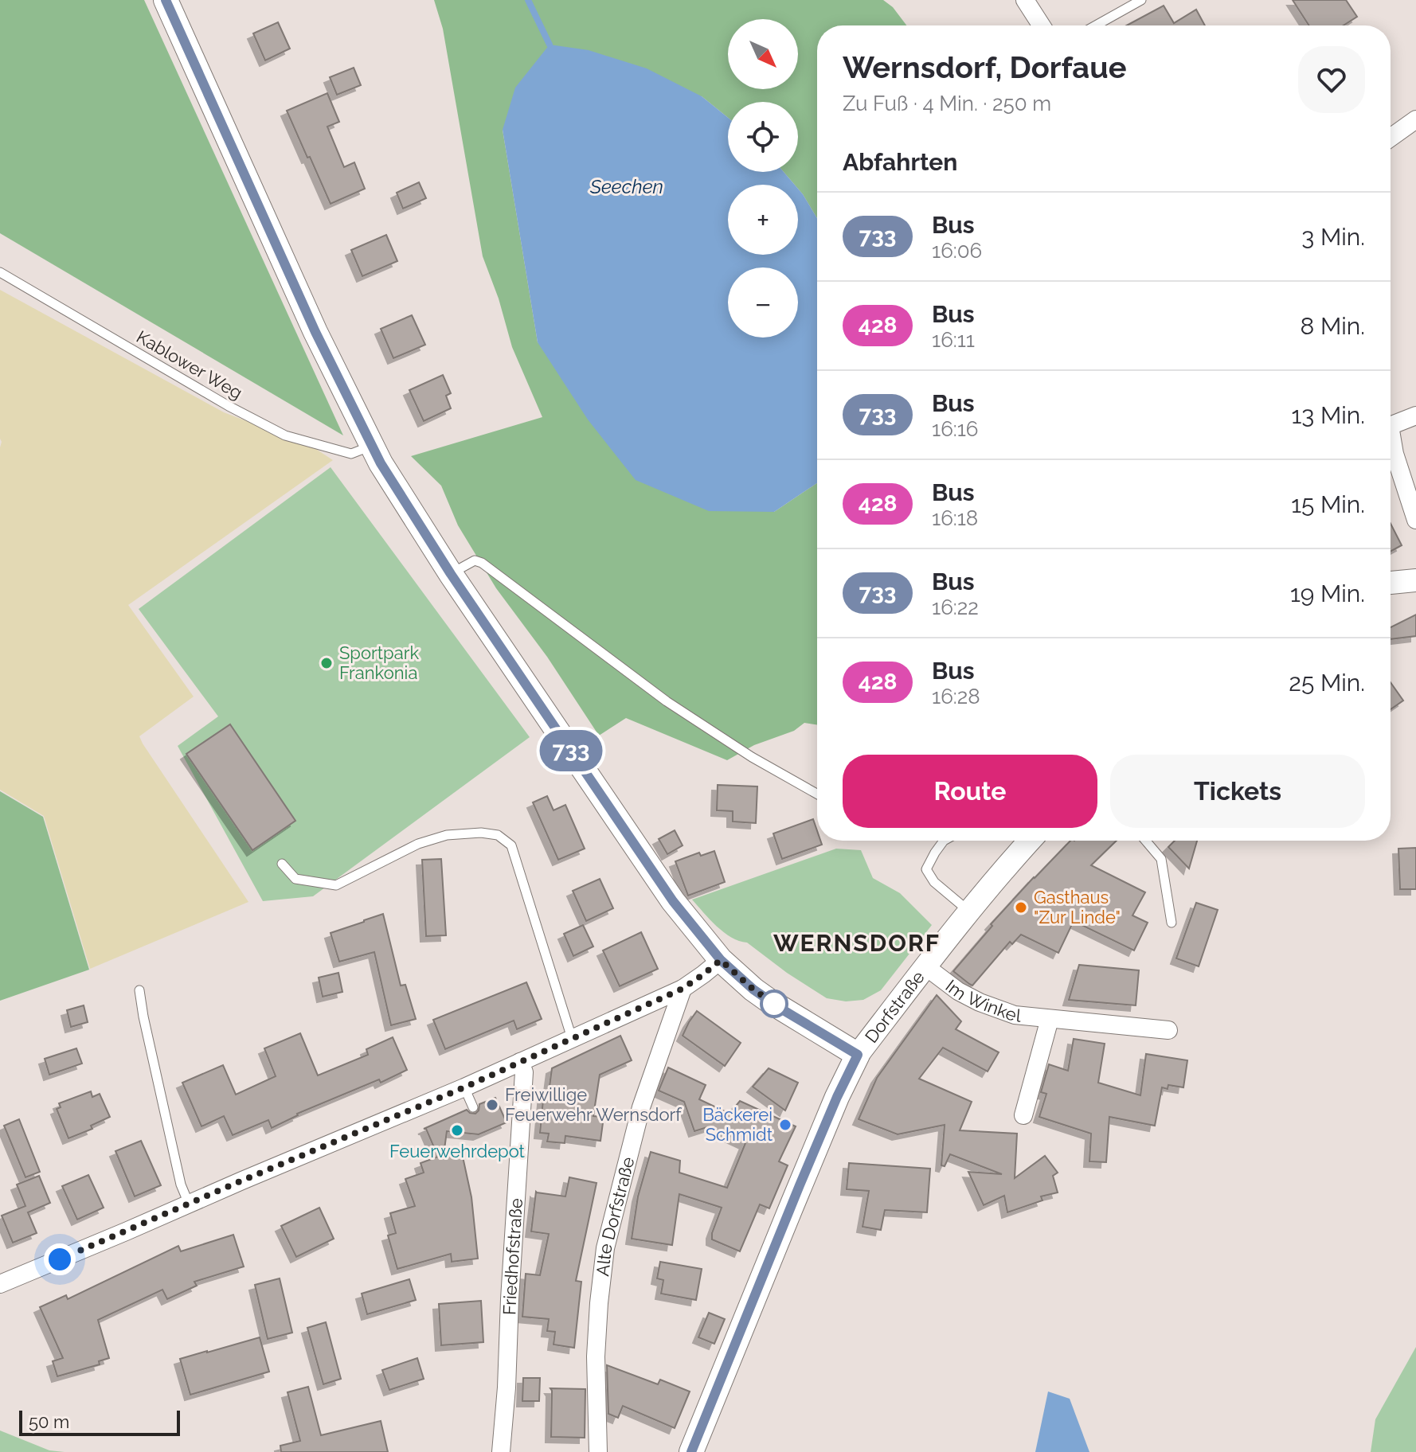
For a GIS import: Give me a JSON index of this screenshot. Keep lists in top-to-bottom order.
{
  "streets": {
    "main road": ["Dorfstraße"],
    "street": ["Im Winkel", "Alte Dorfstraße", "Friedhofstraße"],
    "lane": ["Kablower Weg"]
  },
  "crossings": [
    ["Im Winkel", "Dorfstraße"]
  ],
  "districts": ["WERNSDORF"],
  "water": ["Seechen"],
  "places": [
    "Sportpark Frankonia",
    "Gasthaus \"Zur Linde\"",
    "Freiwillige Feuerwehr Wernsdorf",
    "Bäckerei Schmidt",
    "Feuerwehrdepot"
  ],
  "lines": ["bus line 733"],
  "scale_bar": "50 m",
  "north": "bottom right",
  "page": {
    "on_map": "733",
    "map_buttons": ["+", "−"],
    "heading": [
      ["Wernsdorf, Dorfaue", "Zu Fuß · 4 Min. · 250 m"],
      "Abfahrten"
    ],
    "list": [
      {
        "mark": "733",
        "name": "Bus",
        "note": "16:06",
        "value": "3 Min."
      },
      {
        "mark": "428",
        "name": "Bus",
        "note": "16:11",
        "value": "8 Min."
      },
      {
        "mark": "733",
        "name": "Bus",
        "note": "16:16",
        "value": "13 Min."
      },
      {
        "mark": "428",
        "name": "Bus",
        "note": "16:18",
        "value": "15 Min."
      },
      {
        "mark": "733",
        "name": "Bus",
        "note": "16:22",
        "value": "19 Min."
      },
      {
        "mark": "428",
        "name": "Bus",
        "note": "16:28",
        "value": "25 Min."
      }
    ],
    "buttons": ["Route", "Tickets"],
    "scale": "50 m"
  }
}
